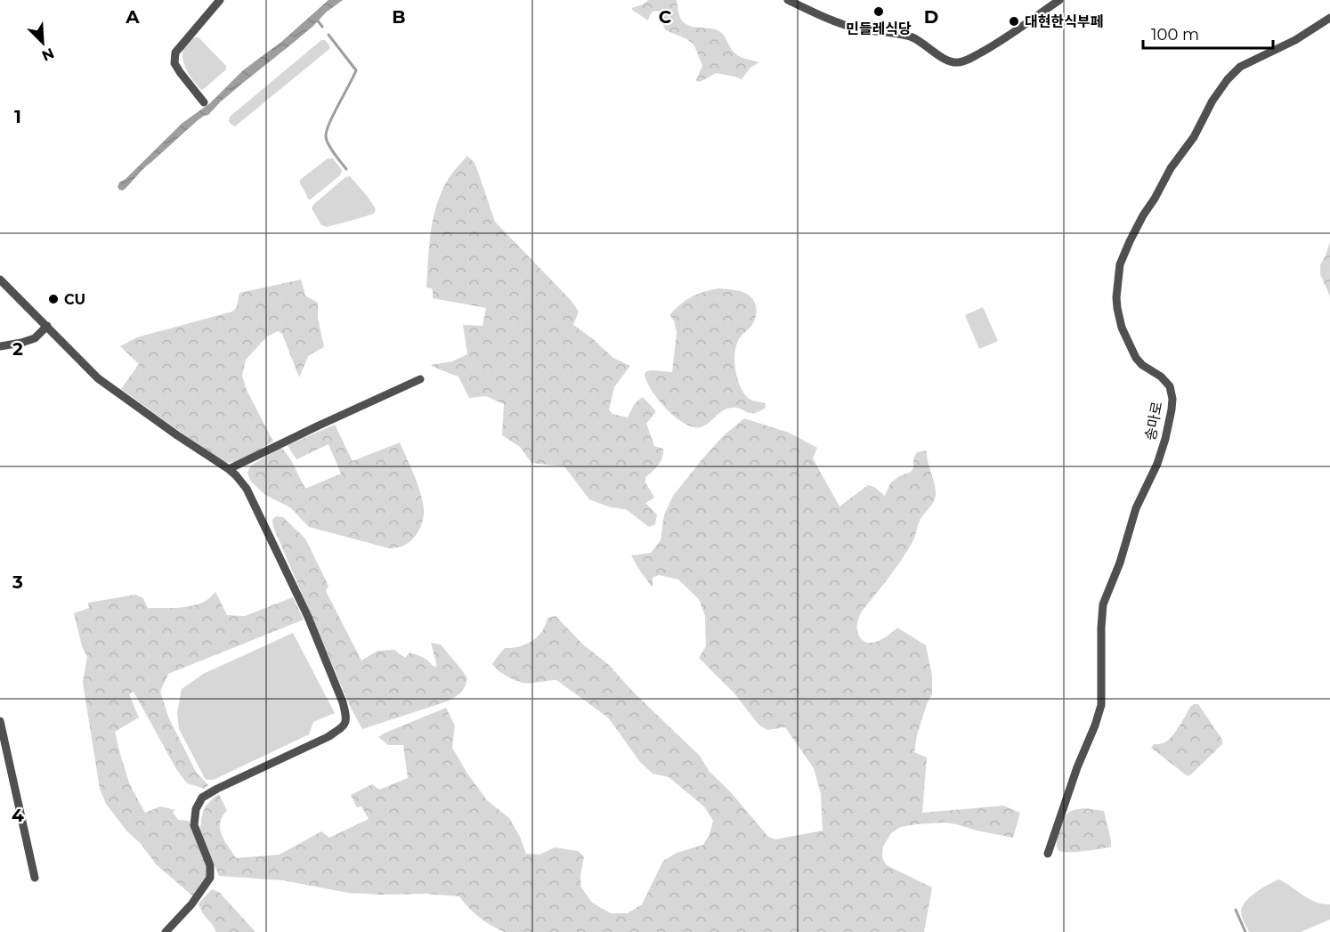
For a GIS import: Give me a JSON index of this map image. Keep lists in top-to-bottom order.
{
  "streets": {
    "street": ["송마로"]
  },
  "places": ["민들레식당", "대현한식부페", "CU"],
  "scale_bar": "100 m",
  "north": "bottom right",
  "grid": {
    "columns": [
      "A",
      "B",
      "C",
      "D"
    ],
    "rows": [
      "1",
      "2",
      "3",
      "4"
    ]
  }
}
